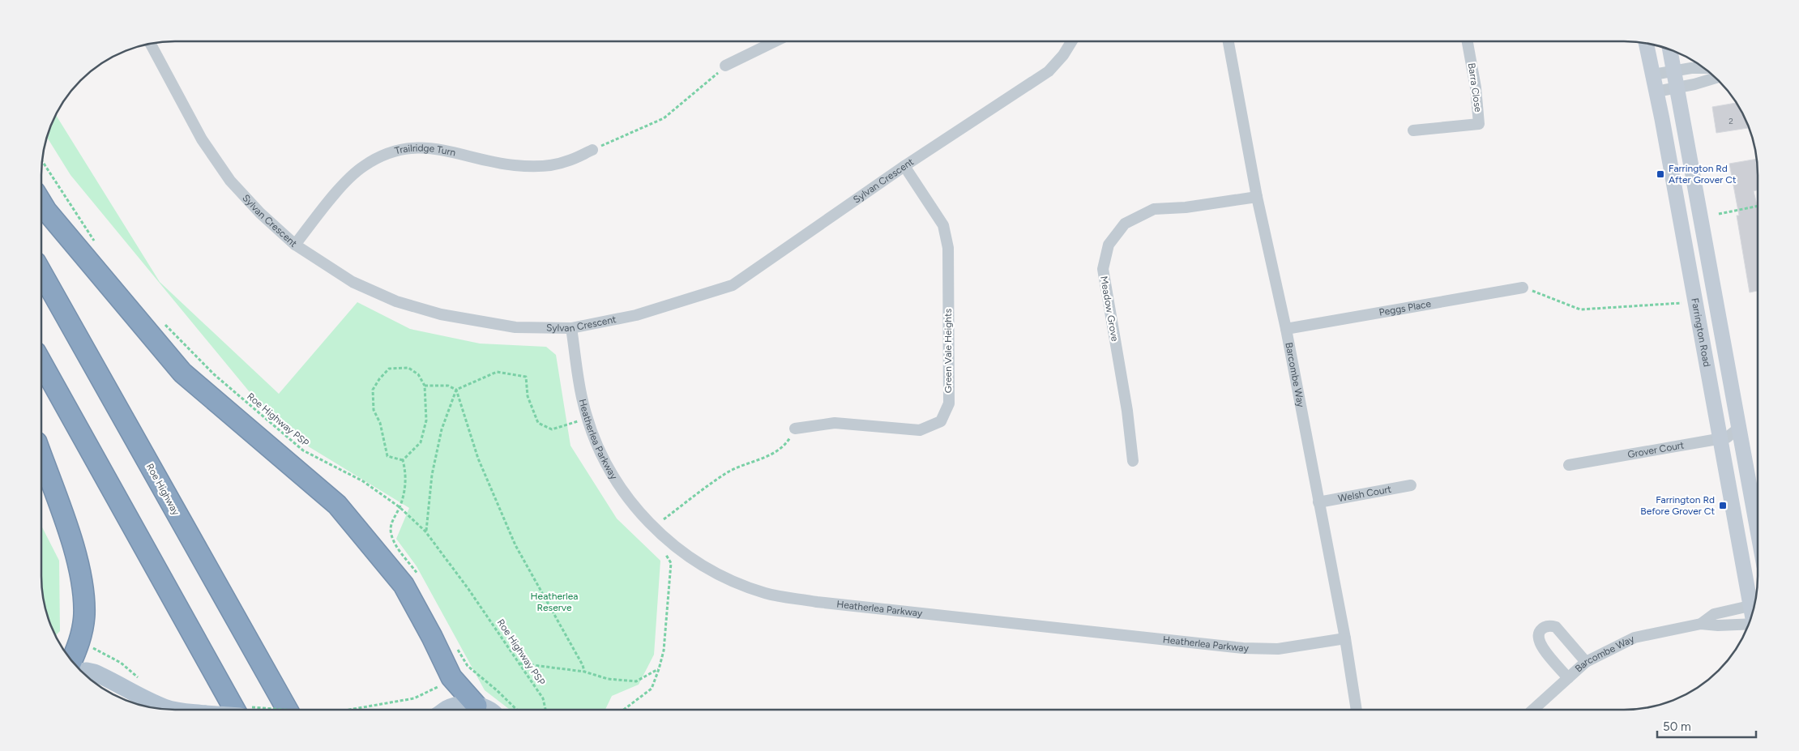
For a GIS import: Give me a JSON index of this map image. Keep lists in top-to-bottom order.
{
  "streets": {
    "highway": ["Roe Highway"],
    "main road": ["Farrington Road"],
    "street": [
      "Barra Close",
      "Trailridge Turn",
      "Sylvan Crescent",
      "Peggs Place",
      "Meadow Grove",
      "Green Vale Heights",
      "Barcombe Way",
      "Heatherlea Parkway",
      "Grover Court",
      "Welsh Court"
    ],
    "path": ["Roe Highway PSP"]
  },
  "crossings": [
    ["Trailridge Turn", "Sylvan Crescent"],
    ["Sylvan Crescent", "Green Vale Heights"],
    ["Sylvan Crescent", "Heatherlea Parkway"],
    ["Peggs Place", "Barcombe Way"],
    ["Meadow Grove", "Barcombe Way"],
    ["Farrington Road", "Grover Court"],
    ["Barcombe Way", "Heatherlea Parkway"],
    ["Barcombe Way", "Welsh Court"]
  ],
  "parks": ["Heatherlea Reserve"],
  "places": {
    "transit": ["Farrington Rd After Grover Ct", "Farrington Rd Before Grover Ct"]
  },
  "house_numbers": ["2"],
  "scale_bar": "50 m"
}
